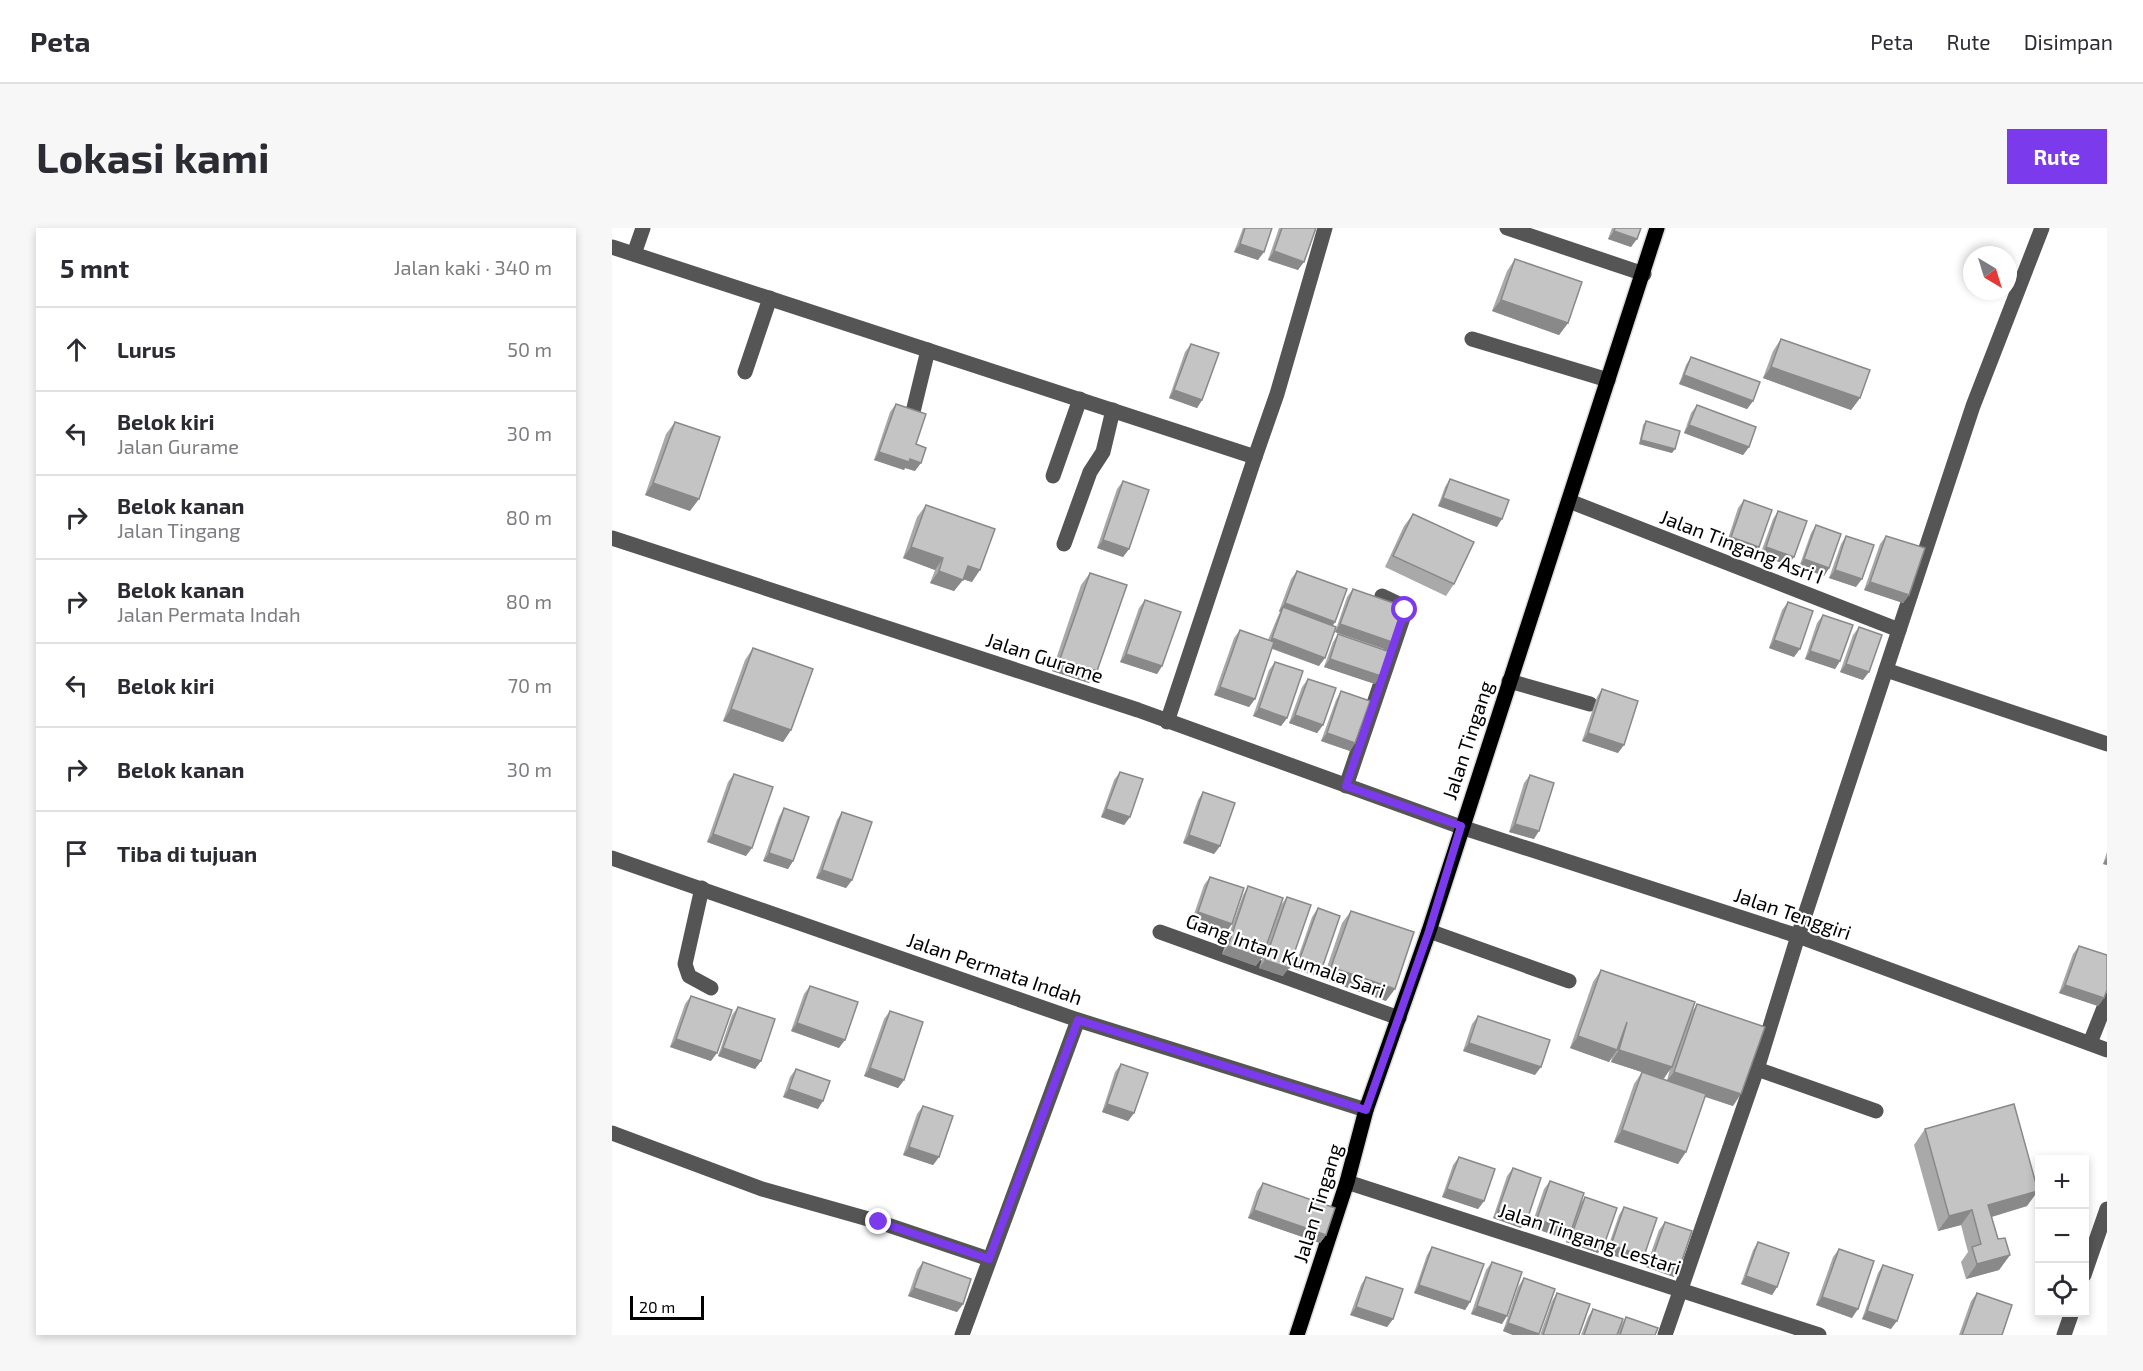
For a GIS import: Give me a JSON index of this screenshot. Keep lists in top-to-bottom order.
{
  "streets": {
    "main road": ["Jalan Tingang"],
    "street": [
      "Jalan Tingang Asri I",
      "Jalan Gurame",
      "Jalan Tenggiri",
      "Gang Intan Kumala Sari",
      "Jalan Permata Indah",
      "Jalan Tingang Lestari"
    ]
  },
  "crossings": [
    ["Jalan Tingang Asri I", "Jalan Tingang"],
    ["Jalan Gurame", "Jalan Tingang"],
    ["Jalan Gurame", "Jalan Tenggiri"],
    ["Jalan Tingang", "Jalan Tenggiri"],
    ["Jalan Tingang", "Gang Intan Kumala Sari"],
    ["Jalan Tingang", "Jalan Permata Indah"],
    ["Jalan Tingang", "Jalan Tingang Lestari"]
  ],
  "scale_bar": "20 m",
  "north": "bottom right",
  "page": {
    "header": "Peta",
    "nav": ["Peta", "Rute", "Disimpan"],
    "buttons": "Rute",
    "title": "Lokasi kami",
    "heading": ["5 mnt", "Jalan kaki · 340 m"],
    "list": [
      ["Lurus", "50 m"],
      ["Belok kiri", "Jalan Gurame", "30 m"],
      ["Belok kanan", "Jalan Tingang", "80 m"],
      ["Belok kanan", "Jalan Permata Indah", "80 m"],
      ["Belok kiri", "70 m"],
      ["Belok kanan", "30 m"],
      "Tiba di tujuan"
    ],
    "map_buttons": ["+", "−"],
    "scale": "20 m"
  }
}
